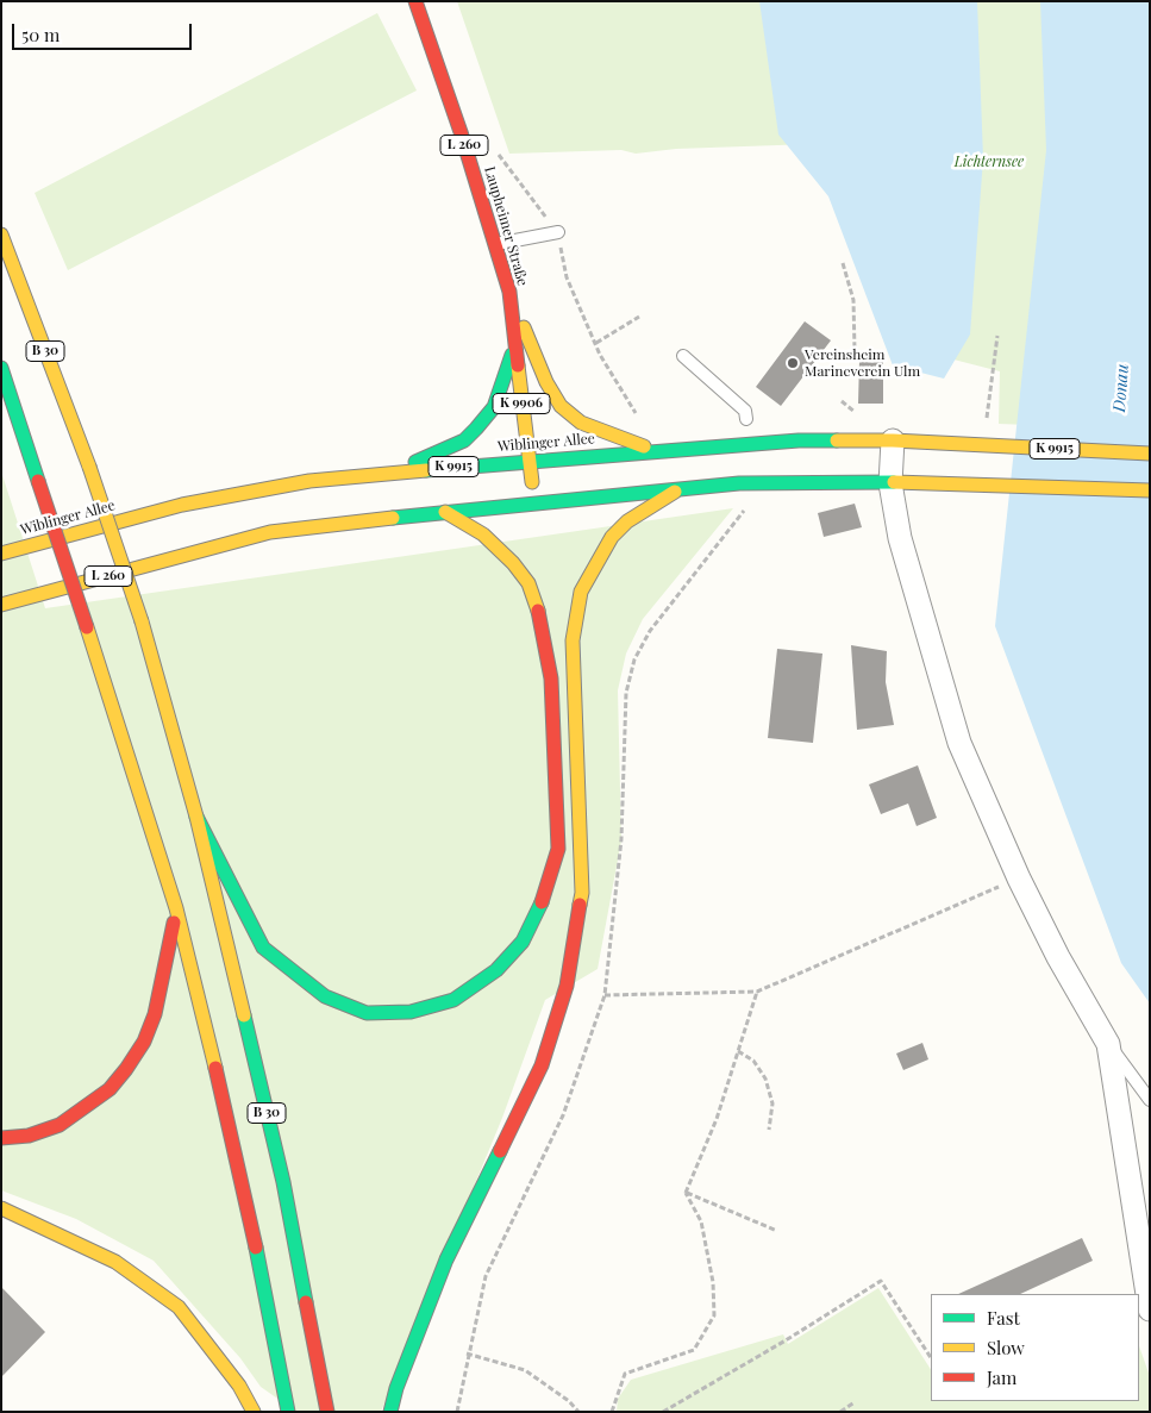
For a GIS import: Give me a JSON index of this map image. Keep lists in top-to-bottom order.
{
  "streets": {
    "main road": [
      "L 260",
      "Laupheimer Straße",
      "B 30",
      "K 9906",
      "Wiblinger Allee",
      "K 9915"
    ]
  },
  "crossings": [
    ["L 260", "Laupheimer Straße"],
    ["L 260", "Wiblinger Allee"],
    ["Laupheimer Straße", "Wiblinger Allee"]
  ],
  "water": ["Donau"],
  "parks": ["Lichternsee"],
  "places": ["Vereinsheim Marineverein Ulm"],
  "legend": ["Fast", "Slow", "Jam"],
  "scale_bar": "50 m"
}
